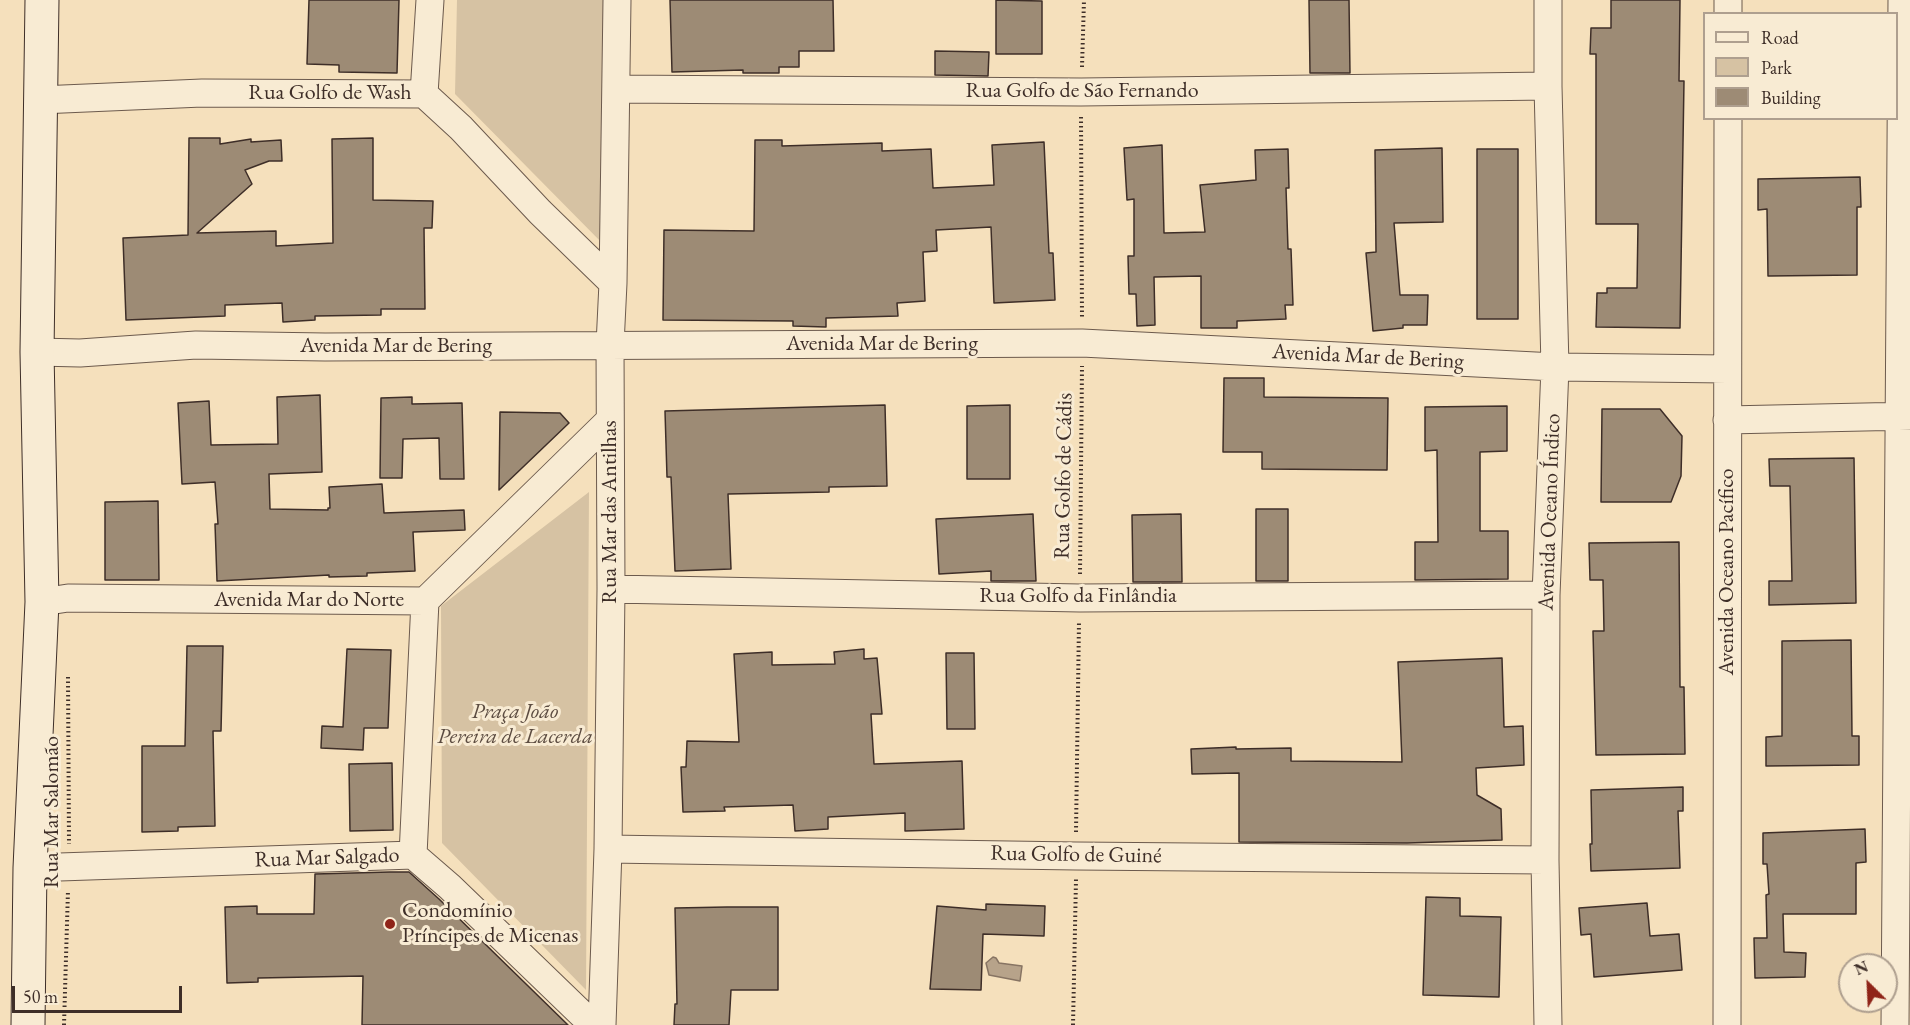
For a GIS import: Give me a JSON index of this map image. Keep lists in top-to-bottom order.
{
  "streets": {
    "street": [
      "Rua Golfo de São Fernando",
      "Rua Golfo de Wash",
      "Avenida Mar de Bering",
      "Rua Mar das Antilhas",
      "Avenida Oceano Índico",
      "Avenida Oceano Pacífico",
      "Rua Golfo da Finlândia",
      "Avenida Mar do Norte",
      "Rua Golfo de Guiné",
      "Rua Mar Salgado"
    ],
    "path": ["Rua Golfo de Cádis", "Rua Mar Salomão"]
  },
  "crossings": [
    ["Rua Golfo de São Fernando", "Rua Golfo de Cádis"],
    ["Rua Golfo de São Fernando", "Rua Mar das Antilhas"],
    ["Rua Golfo de São Fernando", "Avenida Oceano Índico"],
    ["Rua Golfo de Wash", "Rua Mar das Antilhas"],
    ["Avenida Mar de Bering", "Rua Golfo de Cádis"],
    ["Avenida Mar de Bering", "Rua Mar das Antilhas"],
    ["Avenida Mar de Bering", "Avenida Oceano Índico"],
    ["Avenida Mar de Bering", "Avenida Oceano Pacífico"],
    ["Rua Golfo de Cádis", "Rua Golfo da Finlândia"],
    ["Rua Golfo de Cádis", "Rua Golfo de Guiné"],
    ["Rua Mar das Antilhas", "Rua Golfo da Finlândia"],
    ["Rua Mar das Antilhas", "Avenida Mar do Norte"],
    ["Rua Mar das Antilhas", "Rua Golfo de Guiné"],
    ["Avenida Oceano Índico", "Rua Golfo da Finlândia"],
    ["Avenida Oceano Índico", "Rua Golfo de Guiné"],
    ["Rua Mar Salomão", "Rua Mar Salgado"]
  ],
  "parks": ["Praça João Pereira de Lacerda"],
  "places": ["Condomínio Príncipes de Micenas"],
  "legend": ["Road", "Park", "Building"],
  "scale_bar": "50 m",
  "north": "top left"
}
